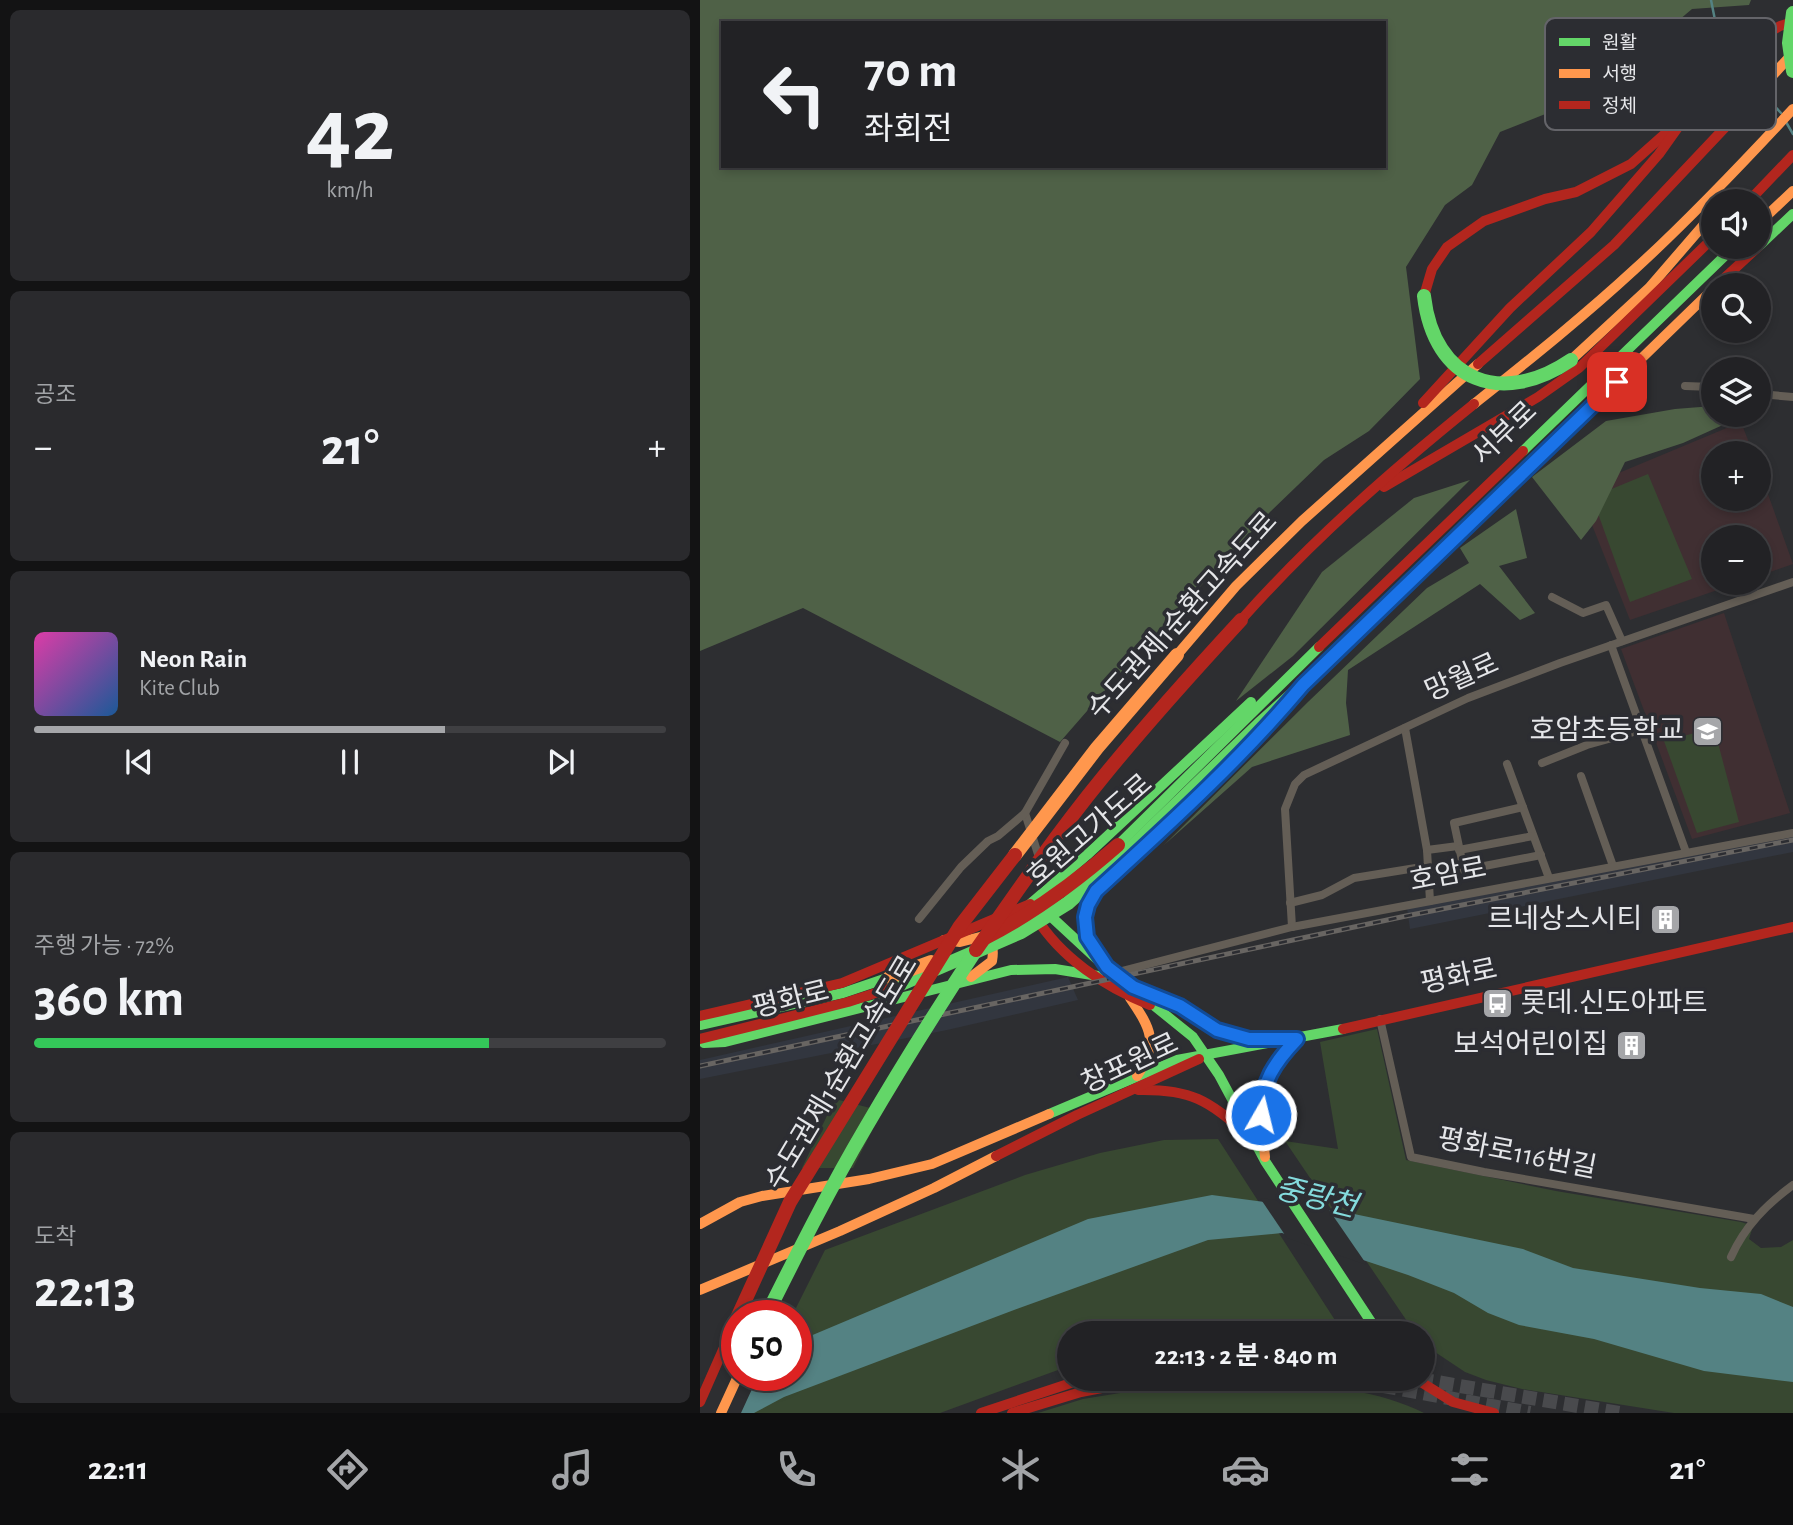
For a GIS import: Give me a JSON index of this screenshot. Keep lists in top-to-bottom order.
{
  "streets": {
    "main road": [
      "서부로",
      "수도권제1순환고속도로",
      "호원고가도로",
      "평화로",
      "창포원로"
    ],
    "street": ["망월로", "호암로", "평화로116번길"]
  },
  "crossings": [
    ["서부로", "호원고가도로"],
    ["망월로", "호암로"],
    ["호원고가도로", "평화로"],
    ["호암로", "평화로"],
    ["평화로", "창포원로"],
    ["평화로", "평화로116번길"]
  ],
  "water": ["중랑천"],
  "places": {
    "school or university": ["호암초등학교"],
    "building": ["르네상스시티", "보석어린이집"],
    "bus stop": ["롯데.신도아파트"]
  },
  "legend": ["원활", "서행", "정체"],
  "page": {
    "tile": [
      ["42", "km/h"],
      "공조",
      ["주행 가능 · 72%", "360 km"],
      ["도착", "22:13"]
    ],
    "turn": ["70 m", "좌회전"],
    "map_buttons": ["+", "−"],
    "heat": ["−", "21°", "+"],
    "song": ["Neon Rain", "Kite Club"],
    "limit": "50",
    "trip": "22:13 · 2 분 · 840 m",
    "tabs": ["22:11", "21°"]
  }
}
